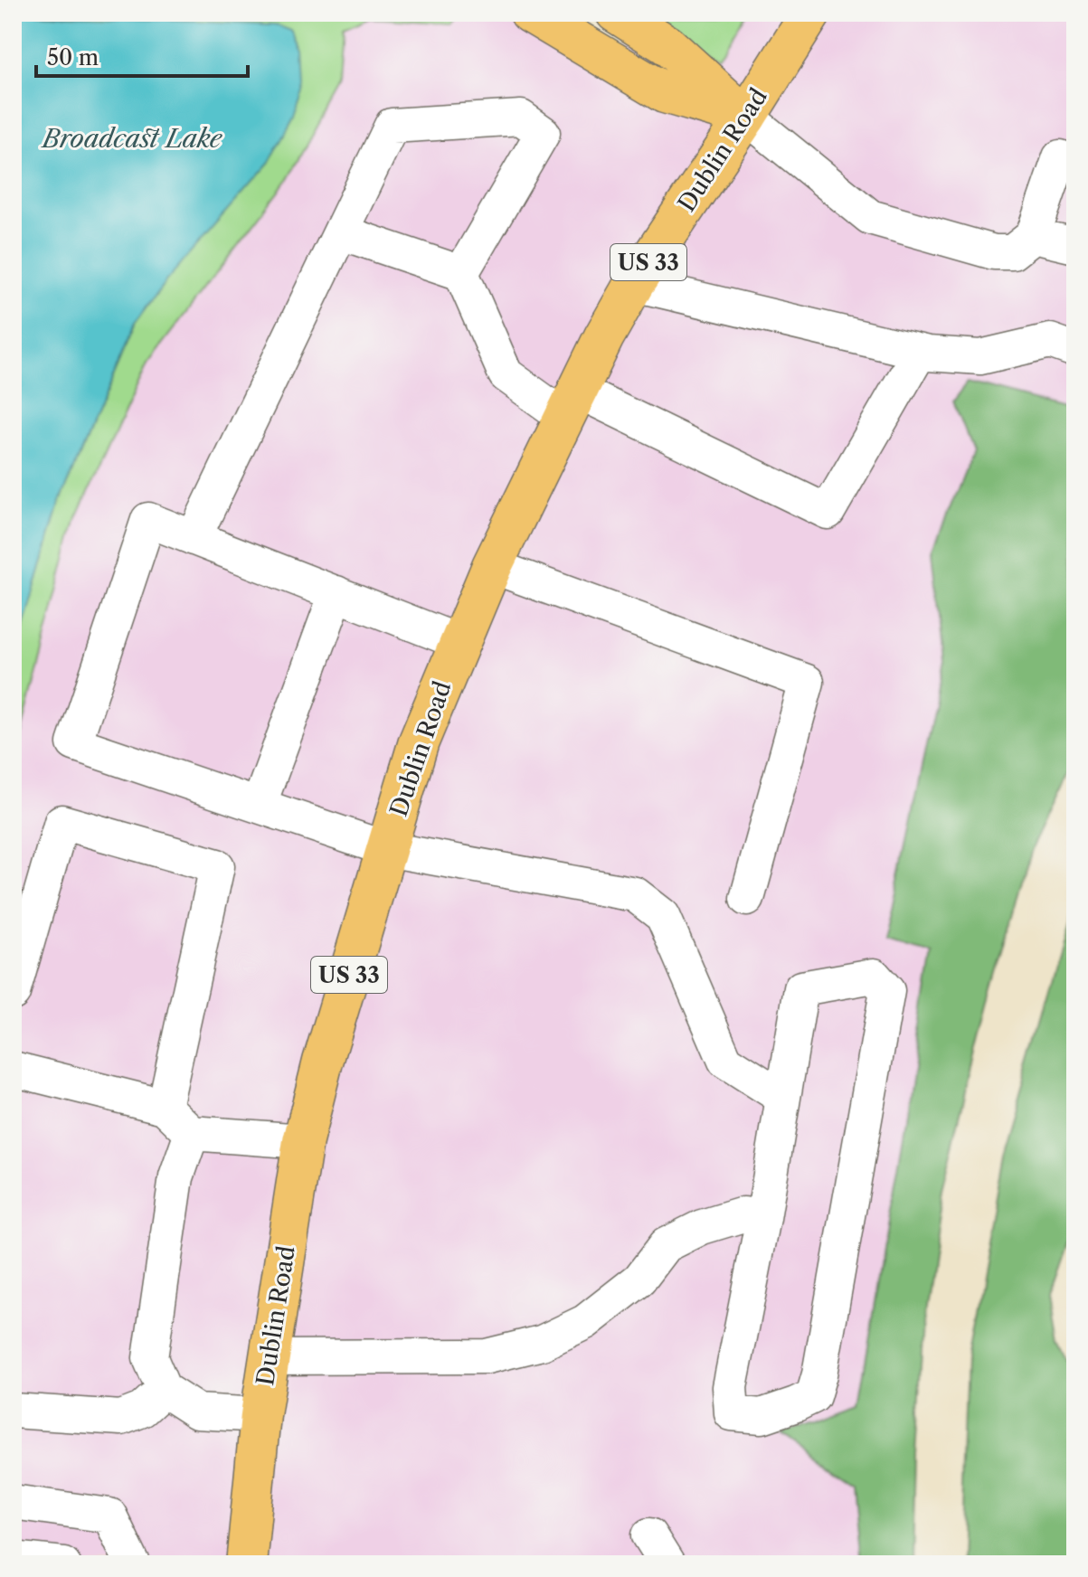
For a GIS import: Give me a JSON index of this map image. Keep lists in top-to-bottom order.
{
  "streets": {
    "main road": ["Dublin Road", "US 33"]
  },
  "water": ["Broadcast Lake"],
  "scale_bar": "50 m"
}
